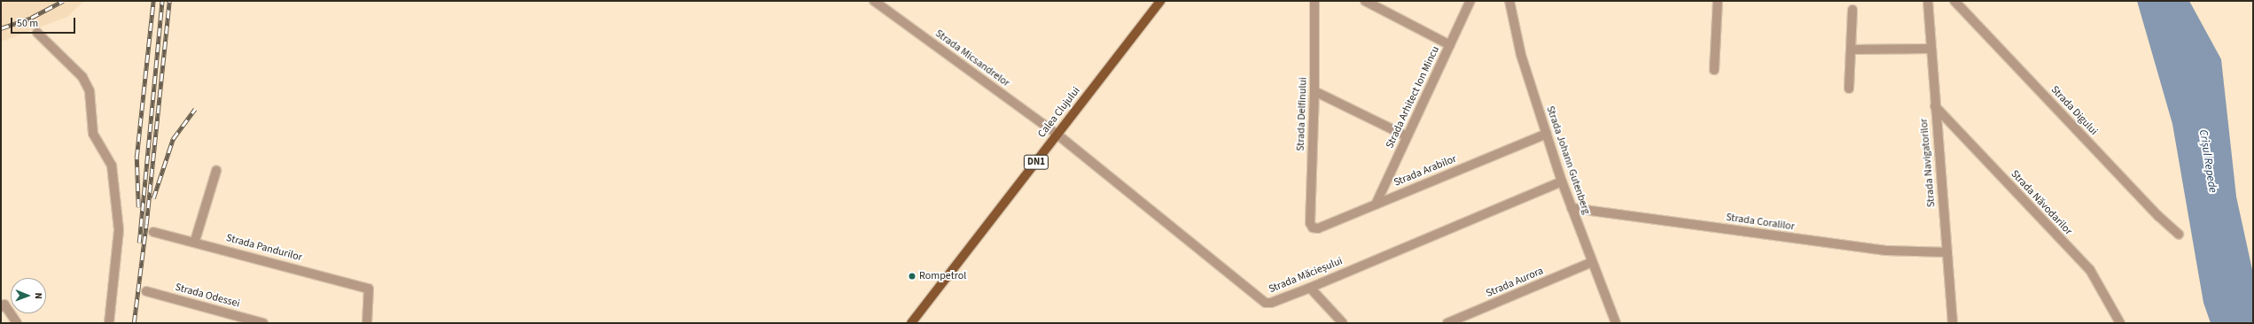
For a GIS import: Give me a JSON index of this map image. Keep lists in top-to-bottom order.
{
  "streets": {
    "main road": ["Calea Clujului", "DN1"],
    "street": [
      "Strada Micsandrelor",
      "Strada Arhitect Ion Mincu",
      "Strada Digului",
      "Strada Delfinului",
      "Strada Johann Gutenberg",
      "Strada Navigatorilor",
      "Strada Arabilor",
      "Strada Năvodarilor",
      "Strada Coralilor",
      "Strada Pandurilor",
      "Strada Măcieșului",
      "Strada Aurora",
      "Strada Odessei"
    ]
  },
  "crossings": [
    ["Strada Micsandrelor", "Calea Clujului"],
    ["Strada Micsandrelor", "Strada Măcieșului"],
    ["Strada Arhitect Ion Mincu", "Strada Arabilor"],
    ["Calea Clujului", "Strada Măcieșului"],
    ["Strada Delfinului", "Strada Arabilor"],
    ["Strada Johann Gutenberg", "Strada Arabilor"],
    ["Strada Johann Gutenberg", "Strada Coralilor"],
    ["Strada Johann Gutenberg", "Strada Măcieșului"],
    ["Strada Johann Gutenberg", "Strada Aurora"],
    ["Strada Navigatorilor", "Strada Năvodarilor"],
    ["Strada Navigatorilor", "Strada Coralilor"]
  ],
  "water": ["Crișul Repede"],
  "places": ["Rompetrol"],
  "scale_bar": "50 m",
  "north": "right"
}
